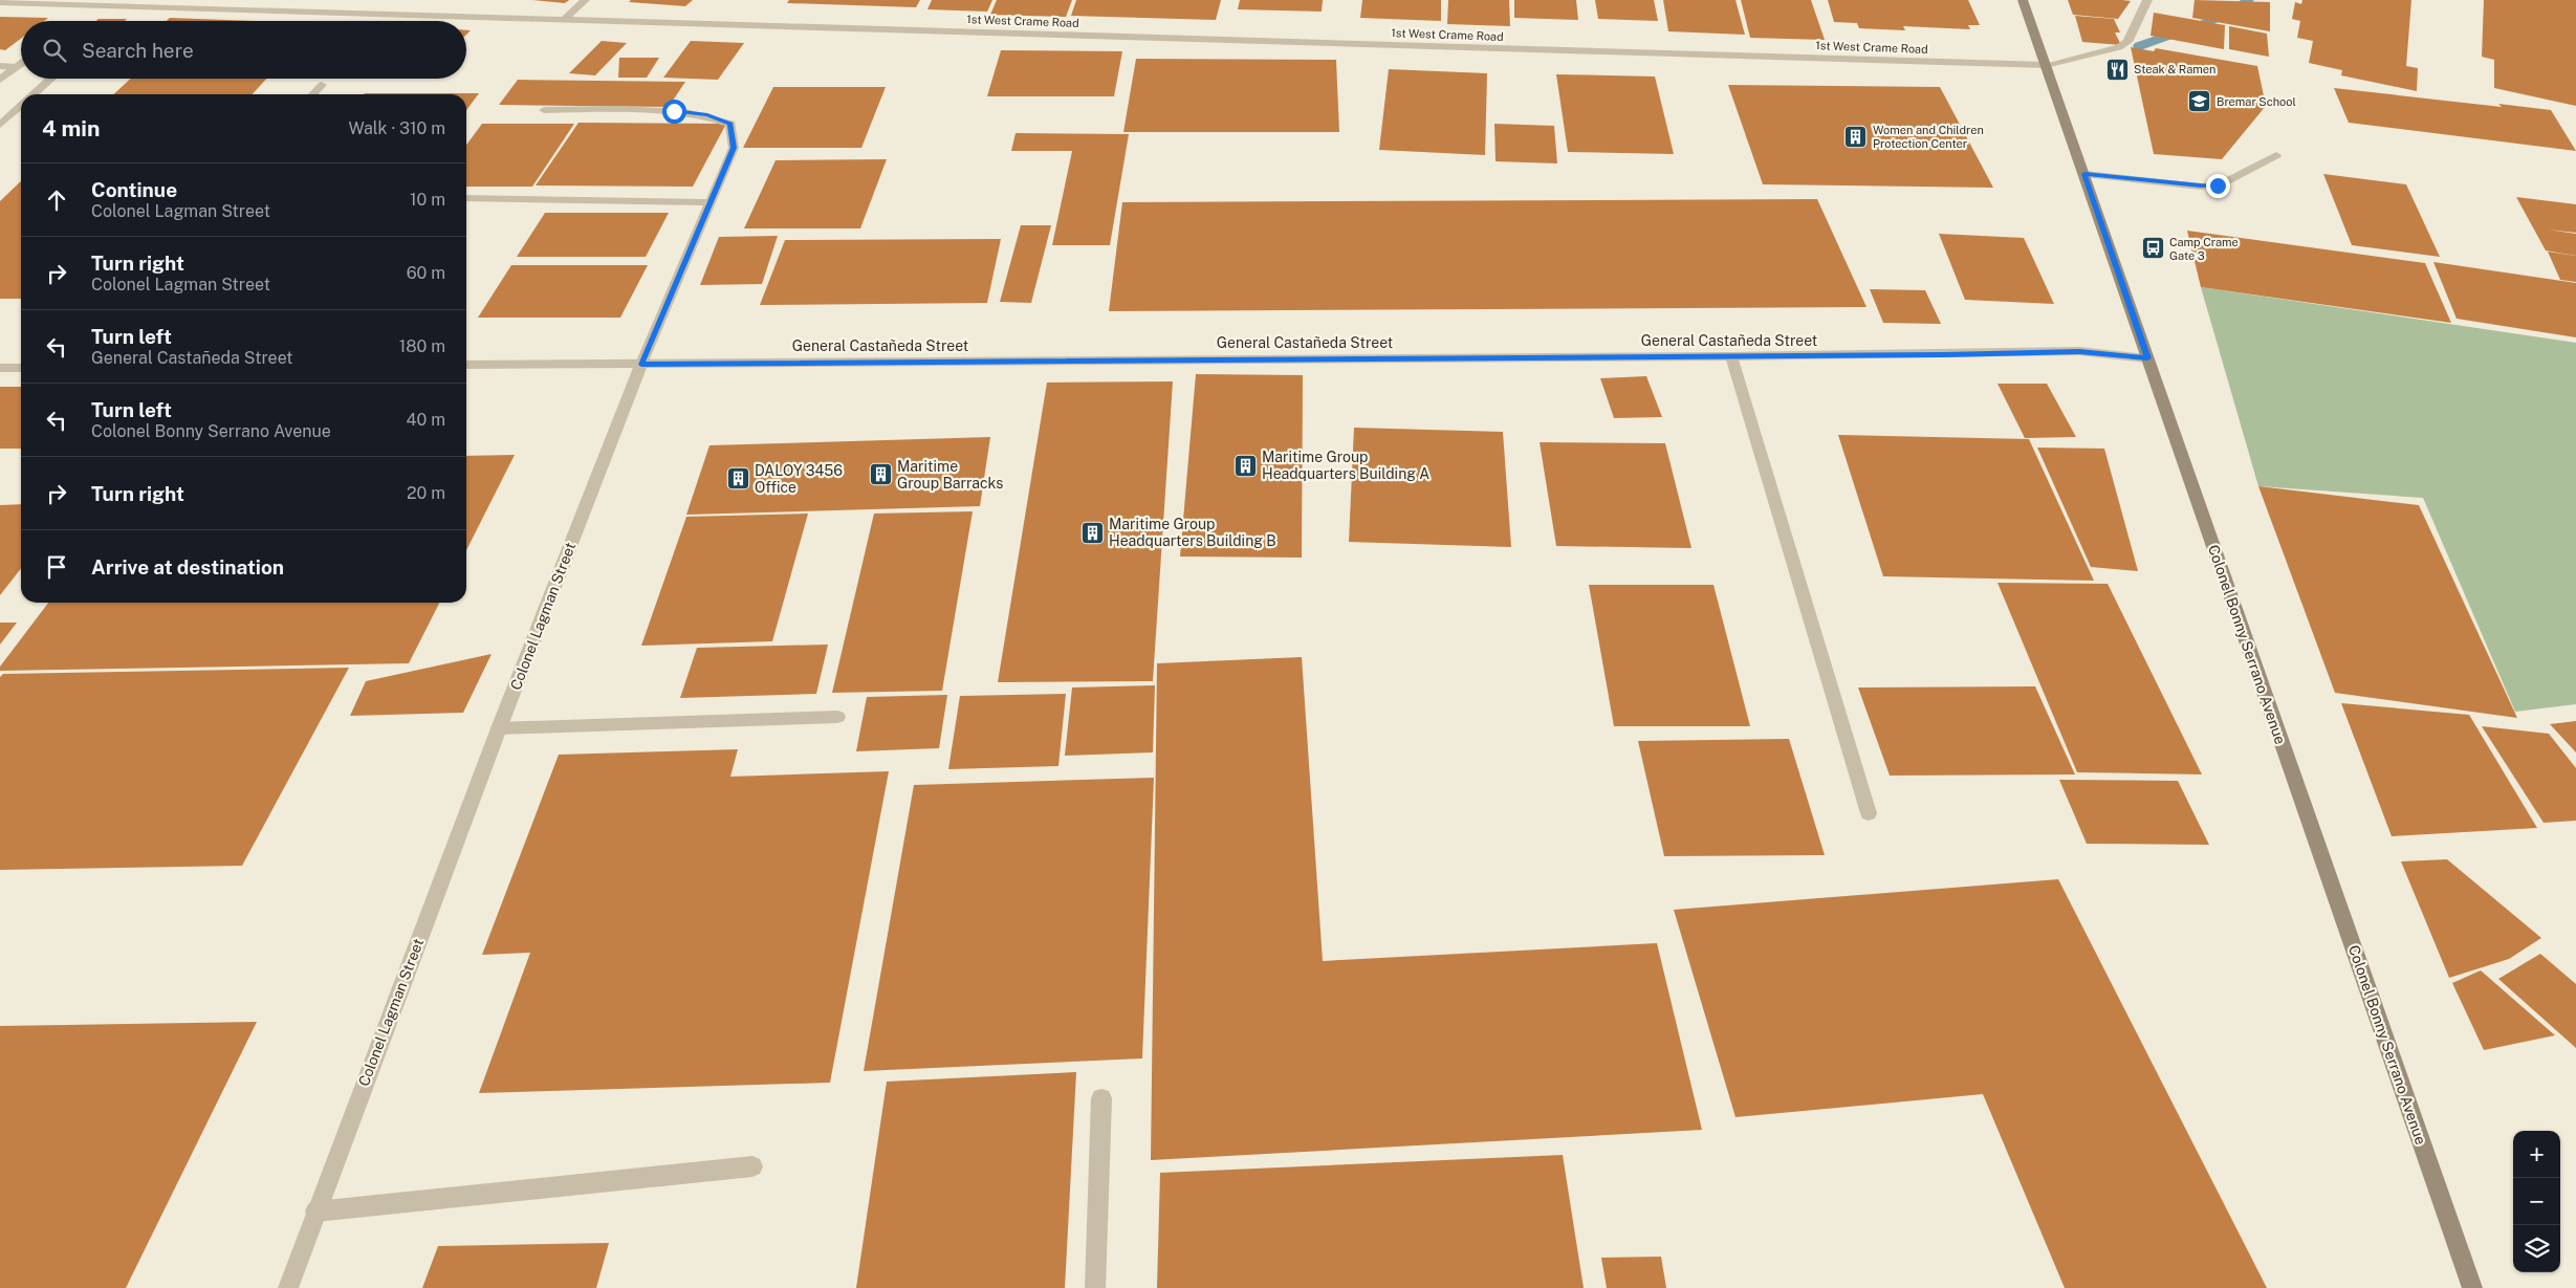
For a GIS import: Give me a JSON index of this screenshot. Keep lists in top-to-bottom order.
{
  "streets": {
    "main road": ["Colonel Bonny Serrano Avenue"],
    "street": ["1st West Crame Road", "General Castañeda Street", "Colonel Lagman Street"]
  },
  "crossings": [
    ["1st West Crame Road", "Colonel Bonny Serrano Avenue"],
    ["General Castañeda Street", "Colonel Lagman Street"],
    ["General Castañeda Street", "Colonel Bonny Serrano Avenue"]
  ],
  "places": {
    "restaurant": ["Steak & Ramen"],
    "school or university": ["Bremar School"],
    "building": [
      "Women and Children Protection Center",
      "Maritime Group Headquarters Building A",
      "Maritime Group Barracks",
      "DALOY 3456 Office",
      "Maritime Group Headquarters Building B"
    ],
    "bus stop": ["Camp Crame Gate 3"]
  },
  "page": {
    "search": "Search here",
    "heading": ["4 min", "Walk · 310 m"],
    "list": [
      ["Continue", "Colonel Lagman Street", "10 m"],
      ["Turn right", "Colonel Lagman Street", "60 m"],
      ["Turn left", "General Castañeda Street", "180 m"],
      ["Turn left", "Colonel Bonny Serrano Avenue", "40 m"],
      ["Turn right", "20 m"],
      "Arrive at destination"
    ],
    "map_buttons": ["+", "−"]
  }
}
